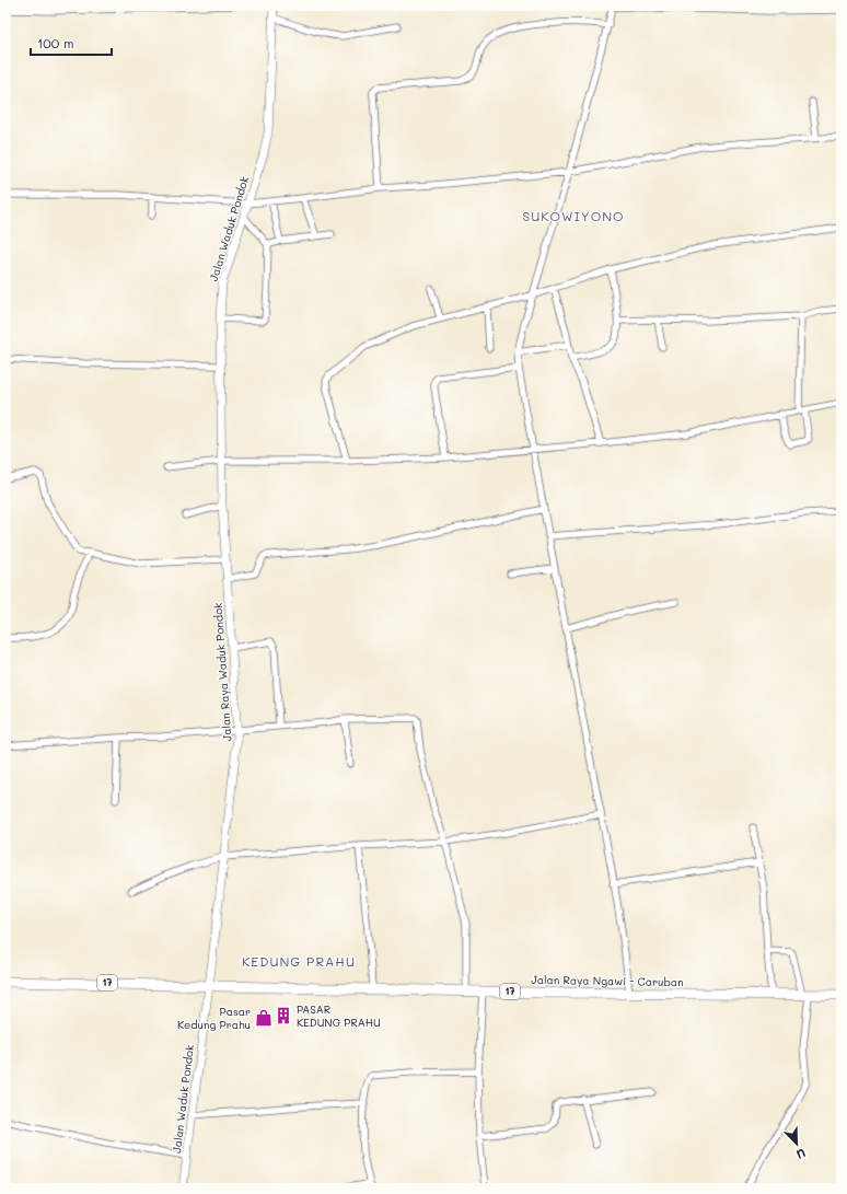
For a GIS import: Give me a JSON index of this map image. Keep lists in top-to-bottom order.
{
  "streets": {
    "highway": ["Jalan Raya Ngawi - Caruban", "17"],
    "street": ["Jalan Waduk Pondok", "Jalan Raya Waduk Pondok"]
  },
  "crossings": [
    ["Jalan Waduk Pondok", "Jalan Raya Waduk Pondok"],
    ["Jalan Waduk Pondok", "Jalan Raya Ngawi - Caruban"],
    ["Jalan Raya Waduk Pondok", "Jalan Raya Ngawi - Caruban"]
  ],
  "districts": ["SUKOWIYONO", "KEDUNG PRAHU"],
  "places": {
    "building": ["PASAR KEDUNG PRAHU"],
    "shop": ["Pasar Kedung Prahu"]
  },
  "scale_bar": "100 m",
  "north": "bottom right"
}
